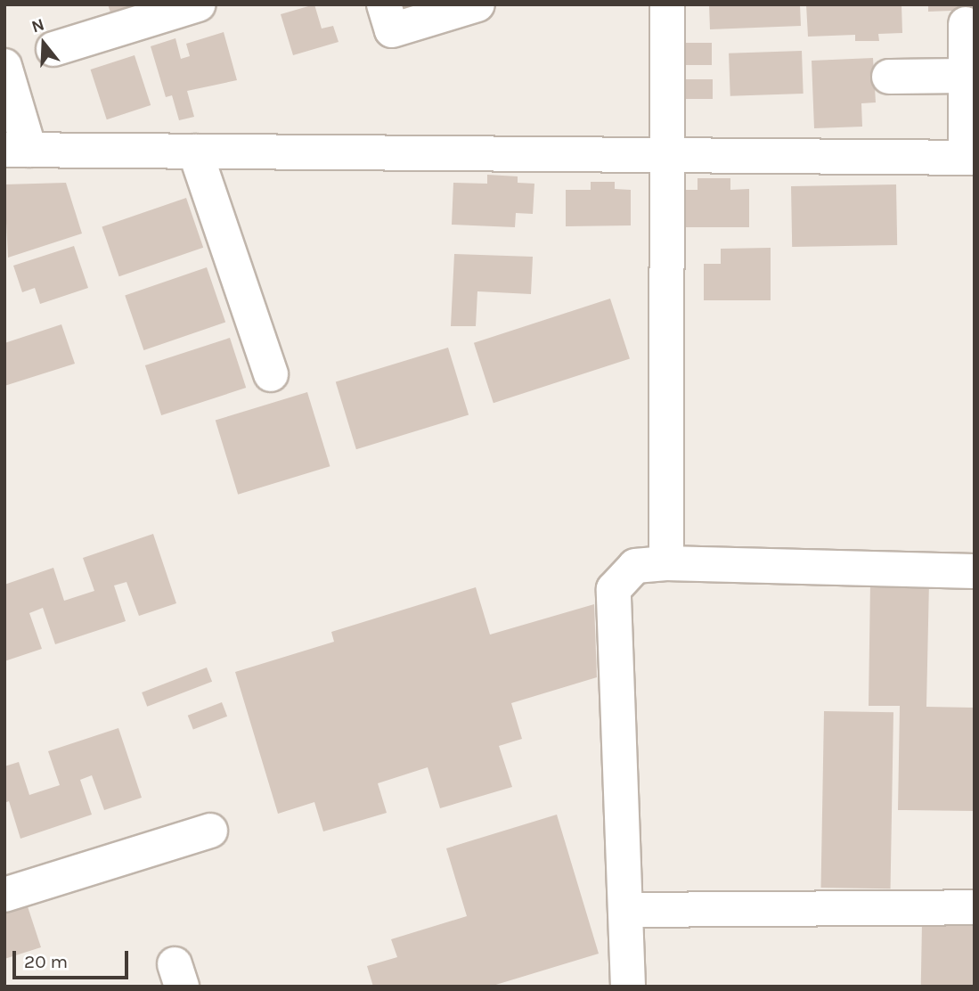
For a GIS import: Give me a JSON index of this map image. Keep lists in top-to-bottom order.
{
  "scale_bar": "20 m",
  "north": "top"
}
